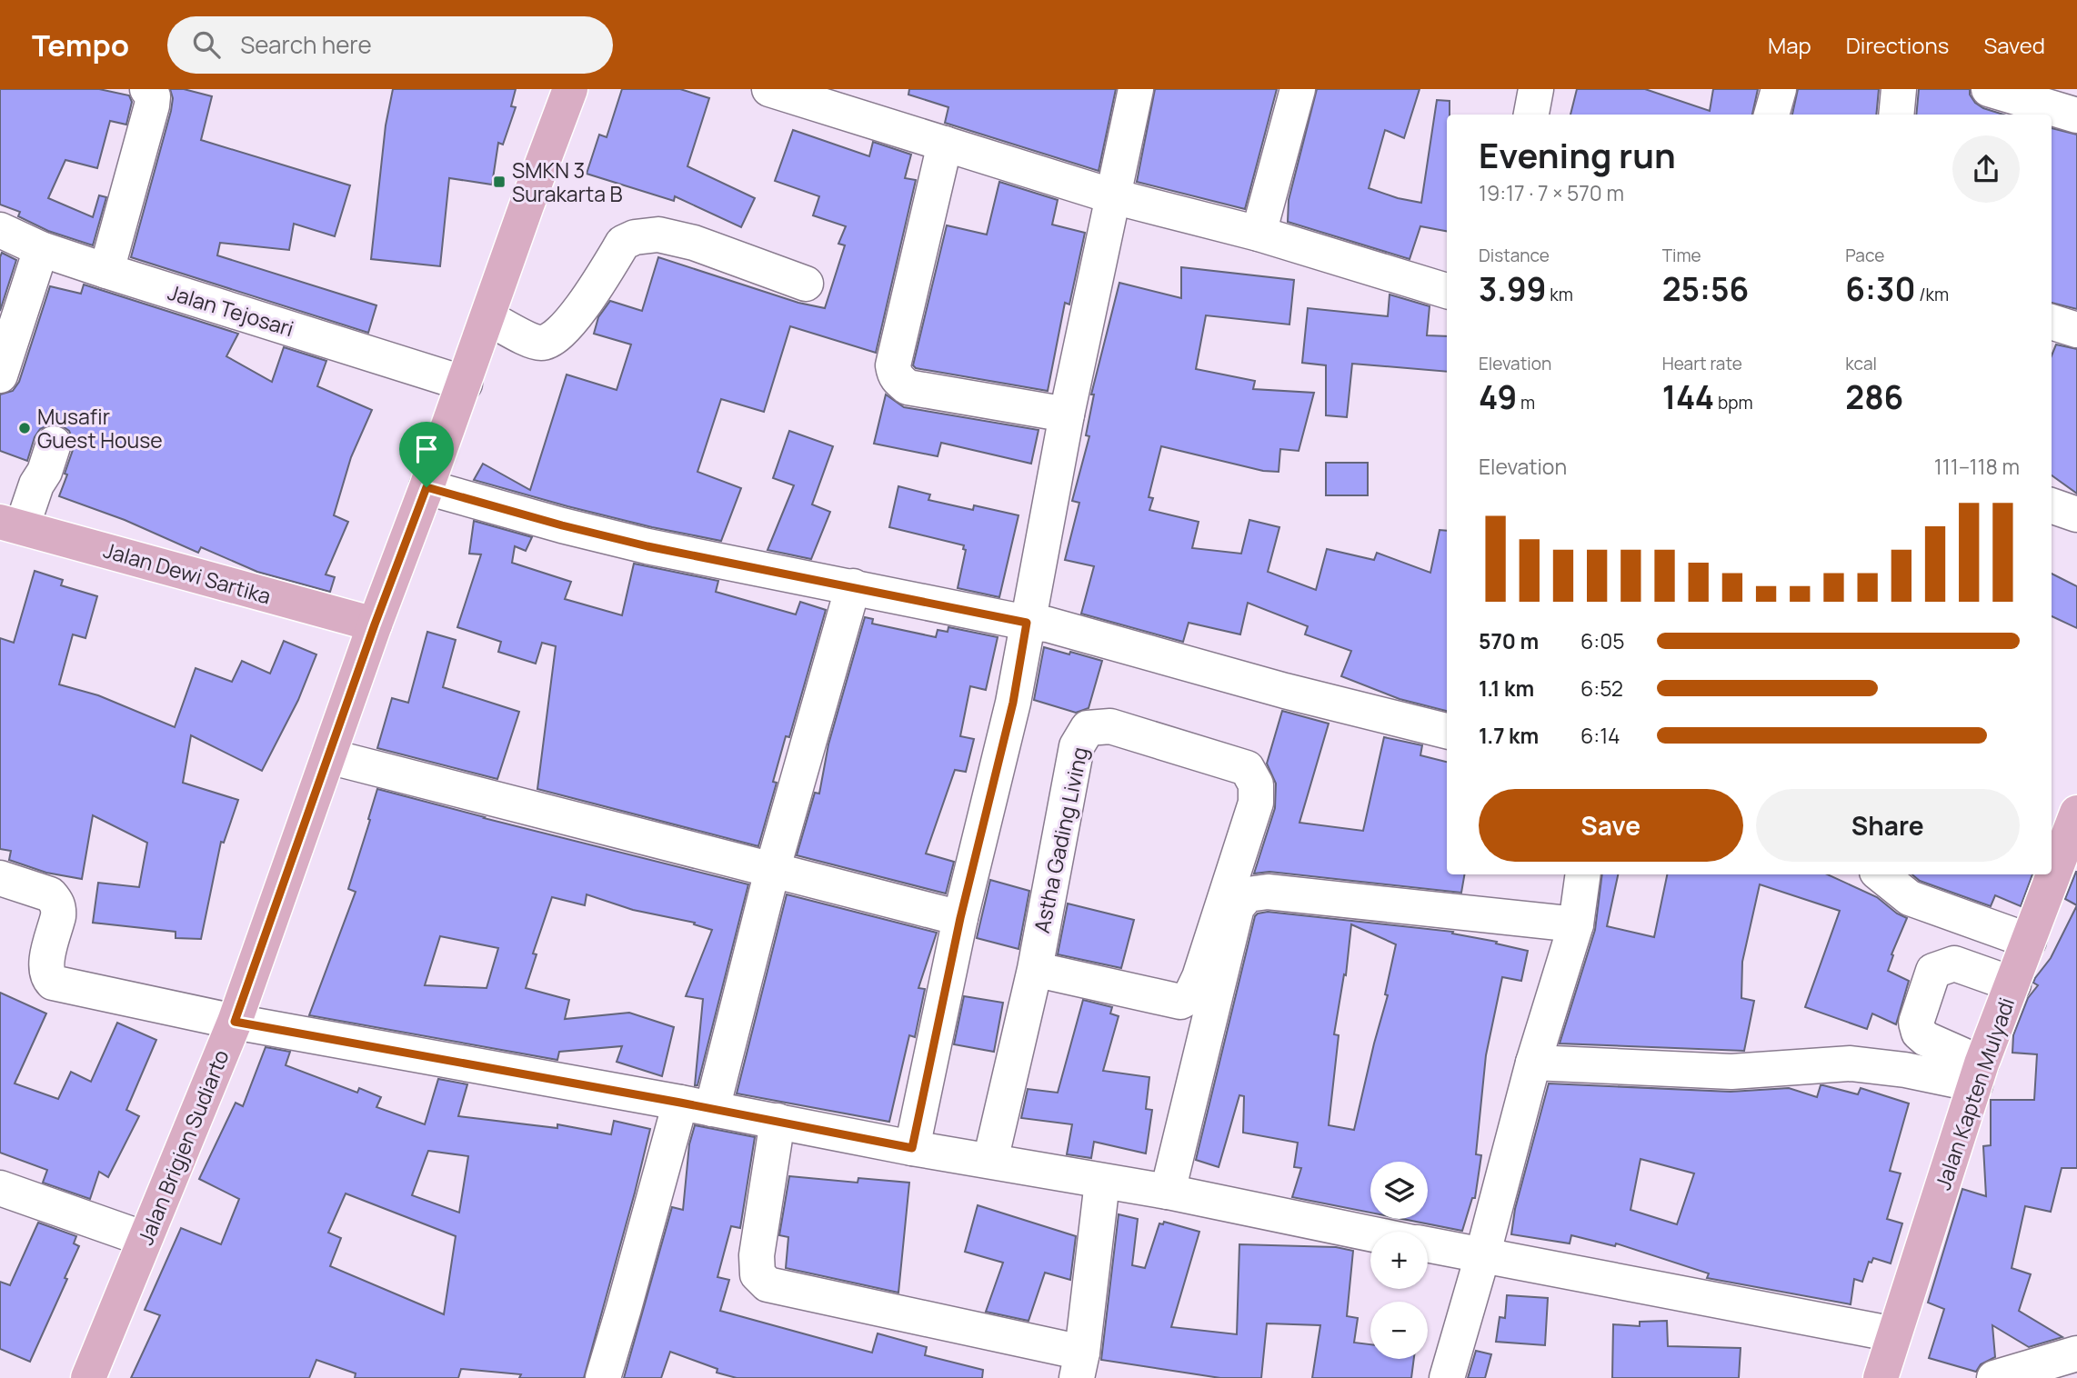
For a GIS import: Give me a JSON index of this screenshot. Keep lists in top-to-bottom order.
{
  "streets": {
    "main road": ["Jalan Dewi Sartika", "Jalan Kapten Mulyadi", "Jalan Brigjen Sudiarto"],
    "street": ["Jalan Tejosari", "Astha Gading Living"]
  },
  "crossings": [
    ["Jalan Tejosari", "Jalan Brigjen Sudiarto"],
    ["Jalan Dewi Sartika", "Jalan Brigjen Sudiarto"]
  ],
  "places": {
    "transit": ["SMKN 3 Surakarta B"],
    "other": ["Musafir Guest House"]
  },
  "page": {
    "header": "Tempo",
    "search": "Search here",
    "nav": ["Map", "Directions", "Saved"],
    "heading": ["Evening run", "19:17 · 7 × 570 m"],
    "stats": [
      ["Distance", "3.99 km"],
      ["Time", "25:56"],
      ["Pace", "6:30 /km"],
      ["Elevation", "49 m"],
      ["Heart rate", "144 bpm"],
      ["kcal", "286"]
    ],
    "chart": ["Elevation", "111–118 m"],
    "list": [
      {
        "name": "570 m",
        "note": "6:05"
      },
      {
        "name": "1.1 km",
        "note": "6:52"
      },
      {
        "name": "1.7 km",
        "note": "6:14"
      }
    ],
    "buttons": ["Save", "Share"],
    "map_buttons": ["+", "−"]
  }
}
